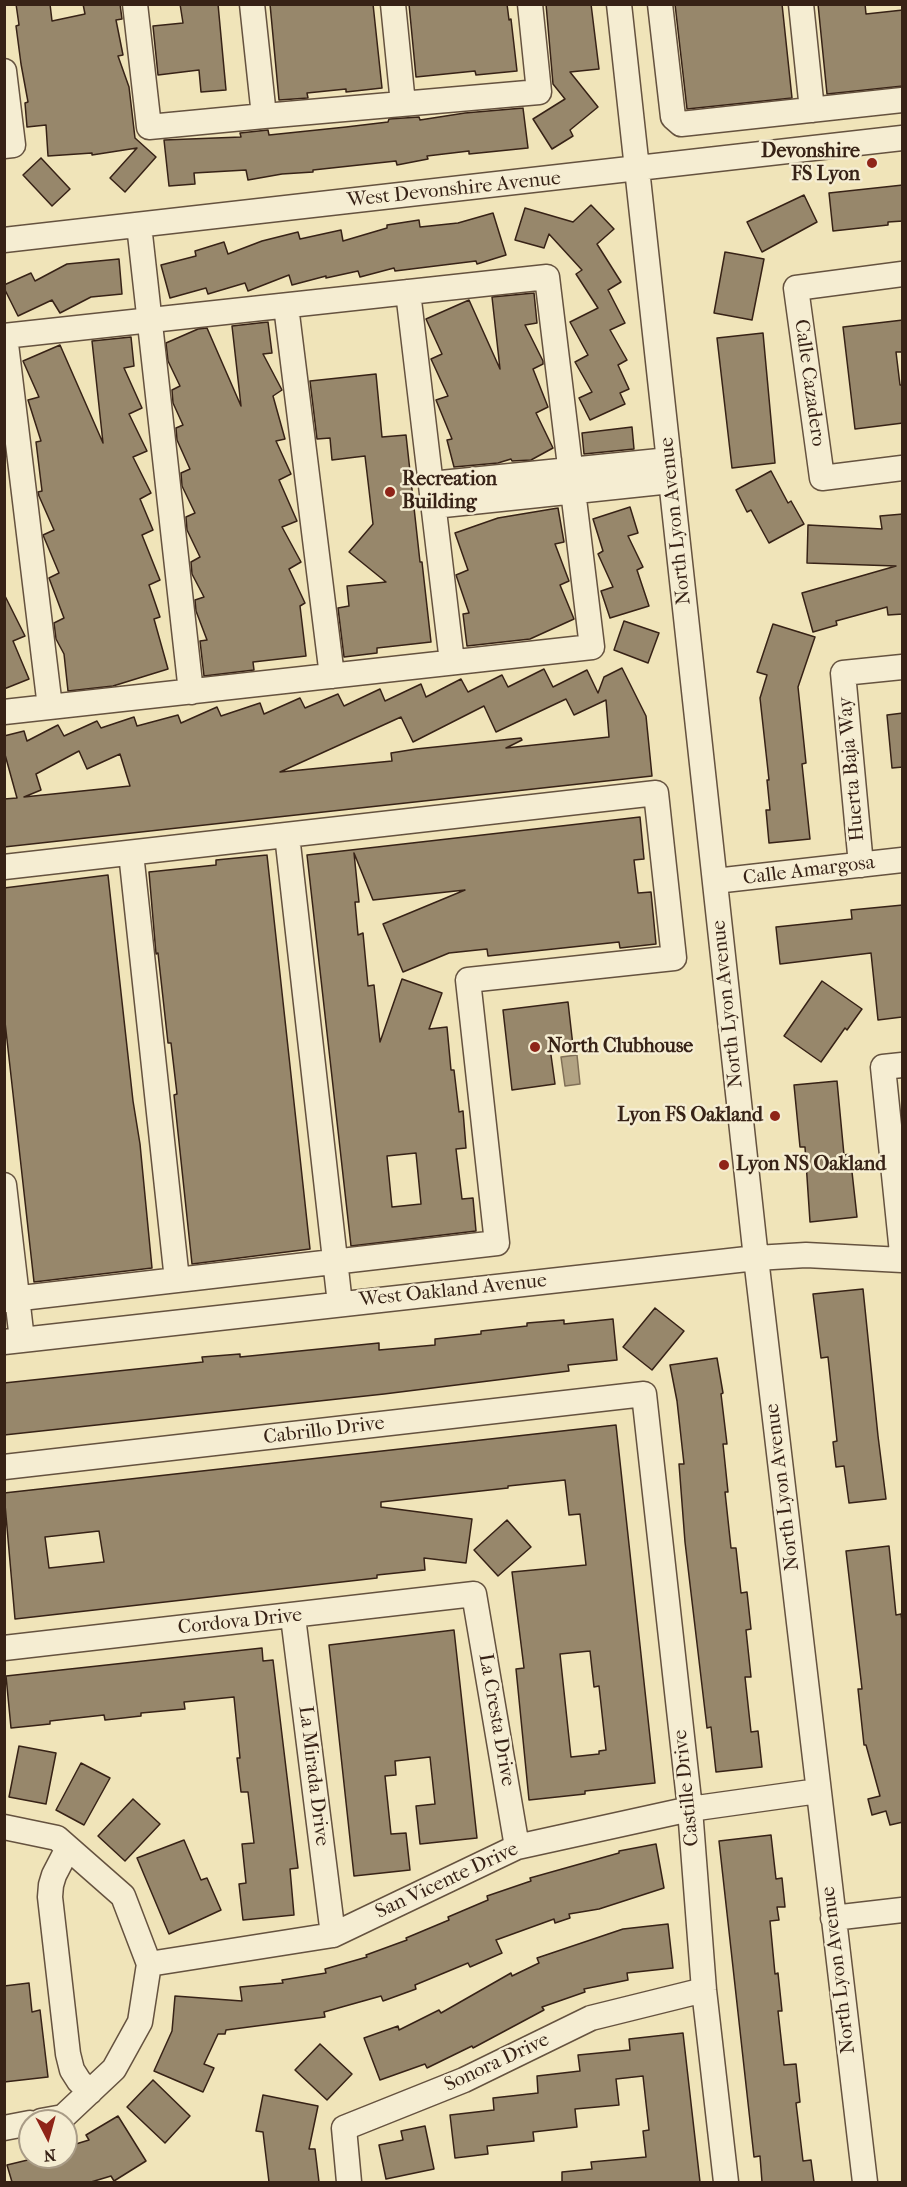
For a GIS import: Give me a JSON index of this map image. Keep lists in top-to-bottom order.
{
  "streets": {
    "street": [
      "West Devonshire Avenue",
      "Calle Cazadero",
      "North Lyon Avenue",
      "Huerta Baja Way",
      "Calle Amargosa",
      "West Oakland Avenue",
      "Cabrillo Drive",
      "Cordova Drive",
      "La Cresta Drive",
      "La Mirada Drive",
      "Castille Drive",
      "San Vicente Drive",
      "Sonora Drive"
    ]
  },
  "crossings": [
    ["West Devonshire Avenue", "North Lyon Avenue"],
    ["North Lyon Avenue", "Calle Amargosa"],
    ["North Lyon Avenue", "West Oakland Avenue"],
    ["North Lyon Avenue", "San Vicente Drive"],
    ["Huerta Baja Way", "Calle Amargosa"],
    ["Cabrillo Drive", "Castille Drive"],
    ["Cordova Drive", "La Cresta Drive"],
    ["Cordova Drive", "La Mirada Drive"],
    ["La Cresta Drive", "San Vicente Drive"],
    ["La Mirada Drive", "San Vicente Drive"],
    ["Castille Drive", "San Vicente Drive"],
    ["Castille Drive", "Sonora Drive"]
  ],
  "places": [
    "Devonshire FS Lyon",
    "Recreation Building",
    "North Clubhouse",
    "Lyon FS Oakland",
    "Lyon NS Oakland"
  ],
  "north": "bottom"
}
